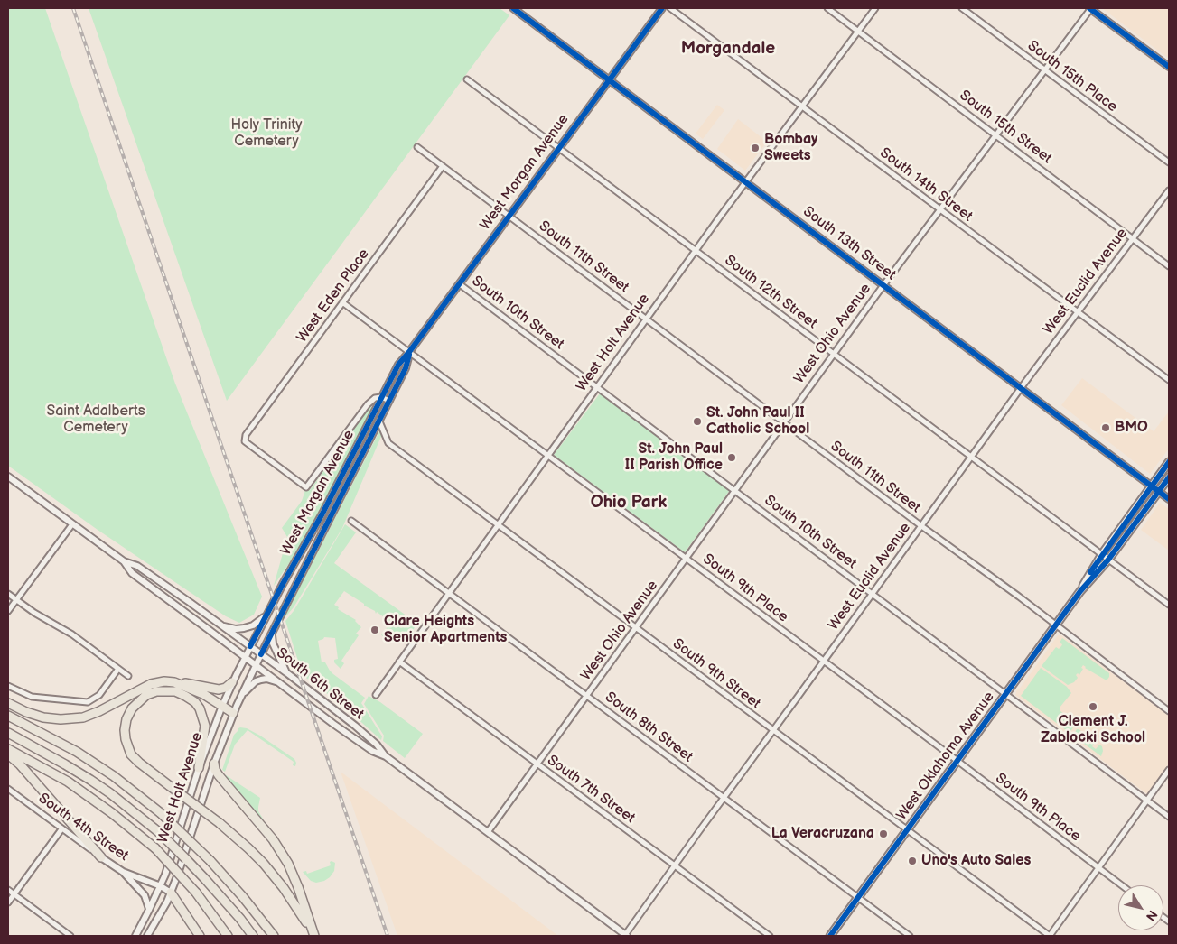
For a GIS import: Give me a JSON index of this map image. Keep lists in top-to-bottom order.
{
  "streets": {
    "main road": ["West Oklahoma Avenue"],
    "street": [
      "South 15th Place",
      "South 15th Street",
      "West Morgan Avenue",
      "South 14th Street",
      "South 13th Street",
      "South 11th Street",
      "West Euclid Avenue",
      "South 12th Street",
      "West Eden Place",
      "South 10th Street",
      "West Ohio Avenue",
      "West Holt Avenue",
      "South 9th Place",
      "South 9th Street",
      "South 6th Street",
      "South 8th Street",
      "South 7th Street",
      "South 4th Street"
    ]
  },
  "crossings": [
    ["South 15th Place", "West Ohio Avenue"],
    ["South 15th Street", "West Euclid Avenue"],
    ["South 15th Street", "West Ohio Avenue"],
    ["South 15th Street", "West Holt Avenue"],
    ["West Morgan Avenue", "South 13th Street"],
    ["West Morgan Avenue", "South 11th Street"],
    ["West Morgan Avenue", "South 12th Street"],
    ["West Morgan Avenue", "West Eden Place"],
    ["West Morgan Avenue", "South 10th Street"],
    ["West Morgan Avenue", "West Holt Avenue"],
    ["West Morgan Avenue", "South 9th Place"],
    ["West Morgan Avenue", "South 9th Street"],
    ["West Morgan Avenue", "South 6th Street"],
    ["South 14th Street", "West Euclid Avenue"],
    ["South 14th Street", "West Ohio Avenue"],
    ["South 14th Street", "West Holt Avenue"],
    ["South 13th Street", "West Euclid Avenue"],
    ["South 13th Street", "West Ohio Avenue"],
    ["South 13th Street", "West Holt Avenue"],
    ["South 13th Street", "West Oklahoma Avenue"],
    ["South 11th Street", "West Euclid Avenue"],
    ["South 11th Street", "West Eden Place"],
    ["South 11th Street", "West Ohio Avenue"],
    ["South 11th Street", "West Holt Avenue"],
    ["South 11th Street", "West Oklahoma Avenue"],
    ["West Euclid Avenue", "South 12th Street"],
    ["West Euclid Avenue", "South 10th Street"],
    ["West Euclid Avenue", "South 9th Place"],
    ["West Euclid Avenue", "South 9th Street"],
    ["West Euclid Avenue", "South 6th Street"],
    ["West Euclid Avenue", "South 8th Street"],
    ["West Euclid Avenue", "South 7th Street"],
    ["South 12th Street", "West Ohio Avenue"],
    ["South 12th Street", "West Holt Avenue"],
    ["South 12th Street", "West Oklahoma Avenue"],
    ["West Eden Place", "South 9th Place"],
    ["South 10th Street", "West Ohio Avenue"],
    ["South 10th Street", "West Holt Avenue"],
    ["South 10th Street", "West Oklahoma Avenue"],
    ["West Ohio Avenue", "South 9th Place"],
    ["West Ohio Avenue", "South 9th Street"],
    ["West Ohio Avenue", "South 6th Street"],
    ["West Ohio Avenue", "South 8th Street"],
    ["West Ohio Avenue", "South 7th Street"],
    ["West Holt Avenue", "South 9th Place"],
    ["West Holt Avenue", "South 9th Street"],
    ["West Holt Avenue", "South 6th Street"],
    ["West Holt Avenue", "South 8th Street"],
    ["West Holt Avenue", "South 7th Street"],
    ["West Holt Avenue", "South 4th Street"],
    ["South 9th Place", "West Oklahoma Avenue"],
    ["South 9th Street", "West Oklahoma Avenue"],
    ["South 8th Street", "West Oklahoma Avenue"]
  ],
  "districts": ["Morgandale", "Ohio Park"],
  "parks": ["Holy Trinity Cemetery", "Saint Adalberts Cemetery"],
  "places": [
    "Bombay Sweets",
    "St. John Paul II Catholic School",
    "BMO",
    "St. John Paul II Parish Office",
    "Clare Heights Senior Apartments",
    "Clement J. Zablocki School",
    "La Veracruzana",
    "Uno's Auto Sales"
  ],
  "north": "bottom right"
}
